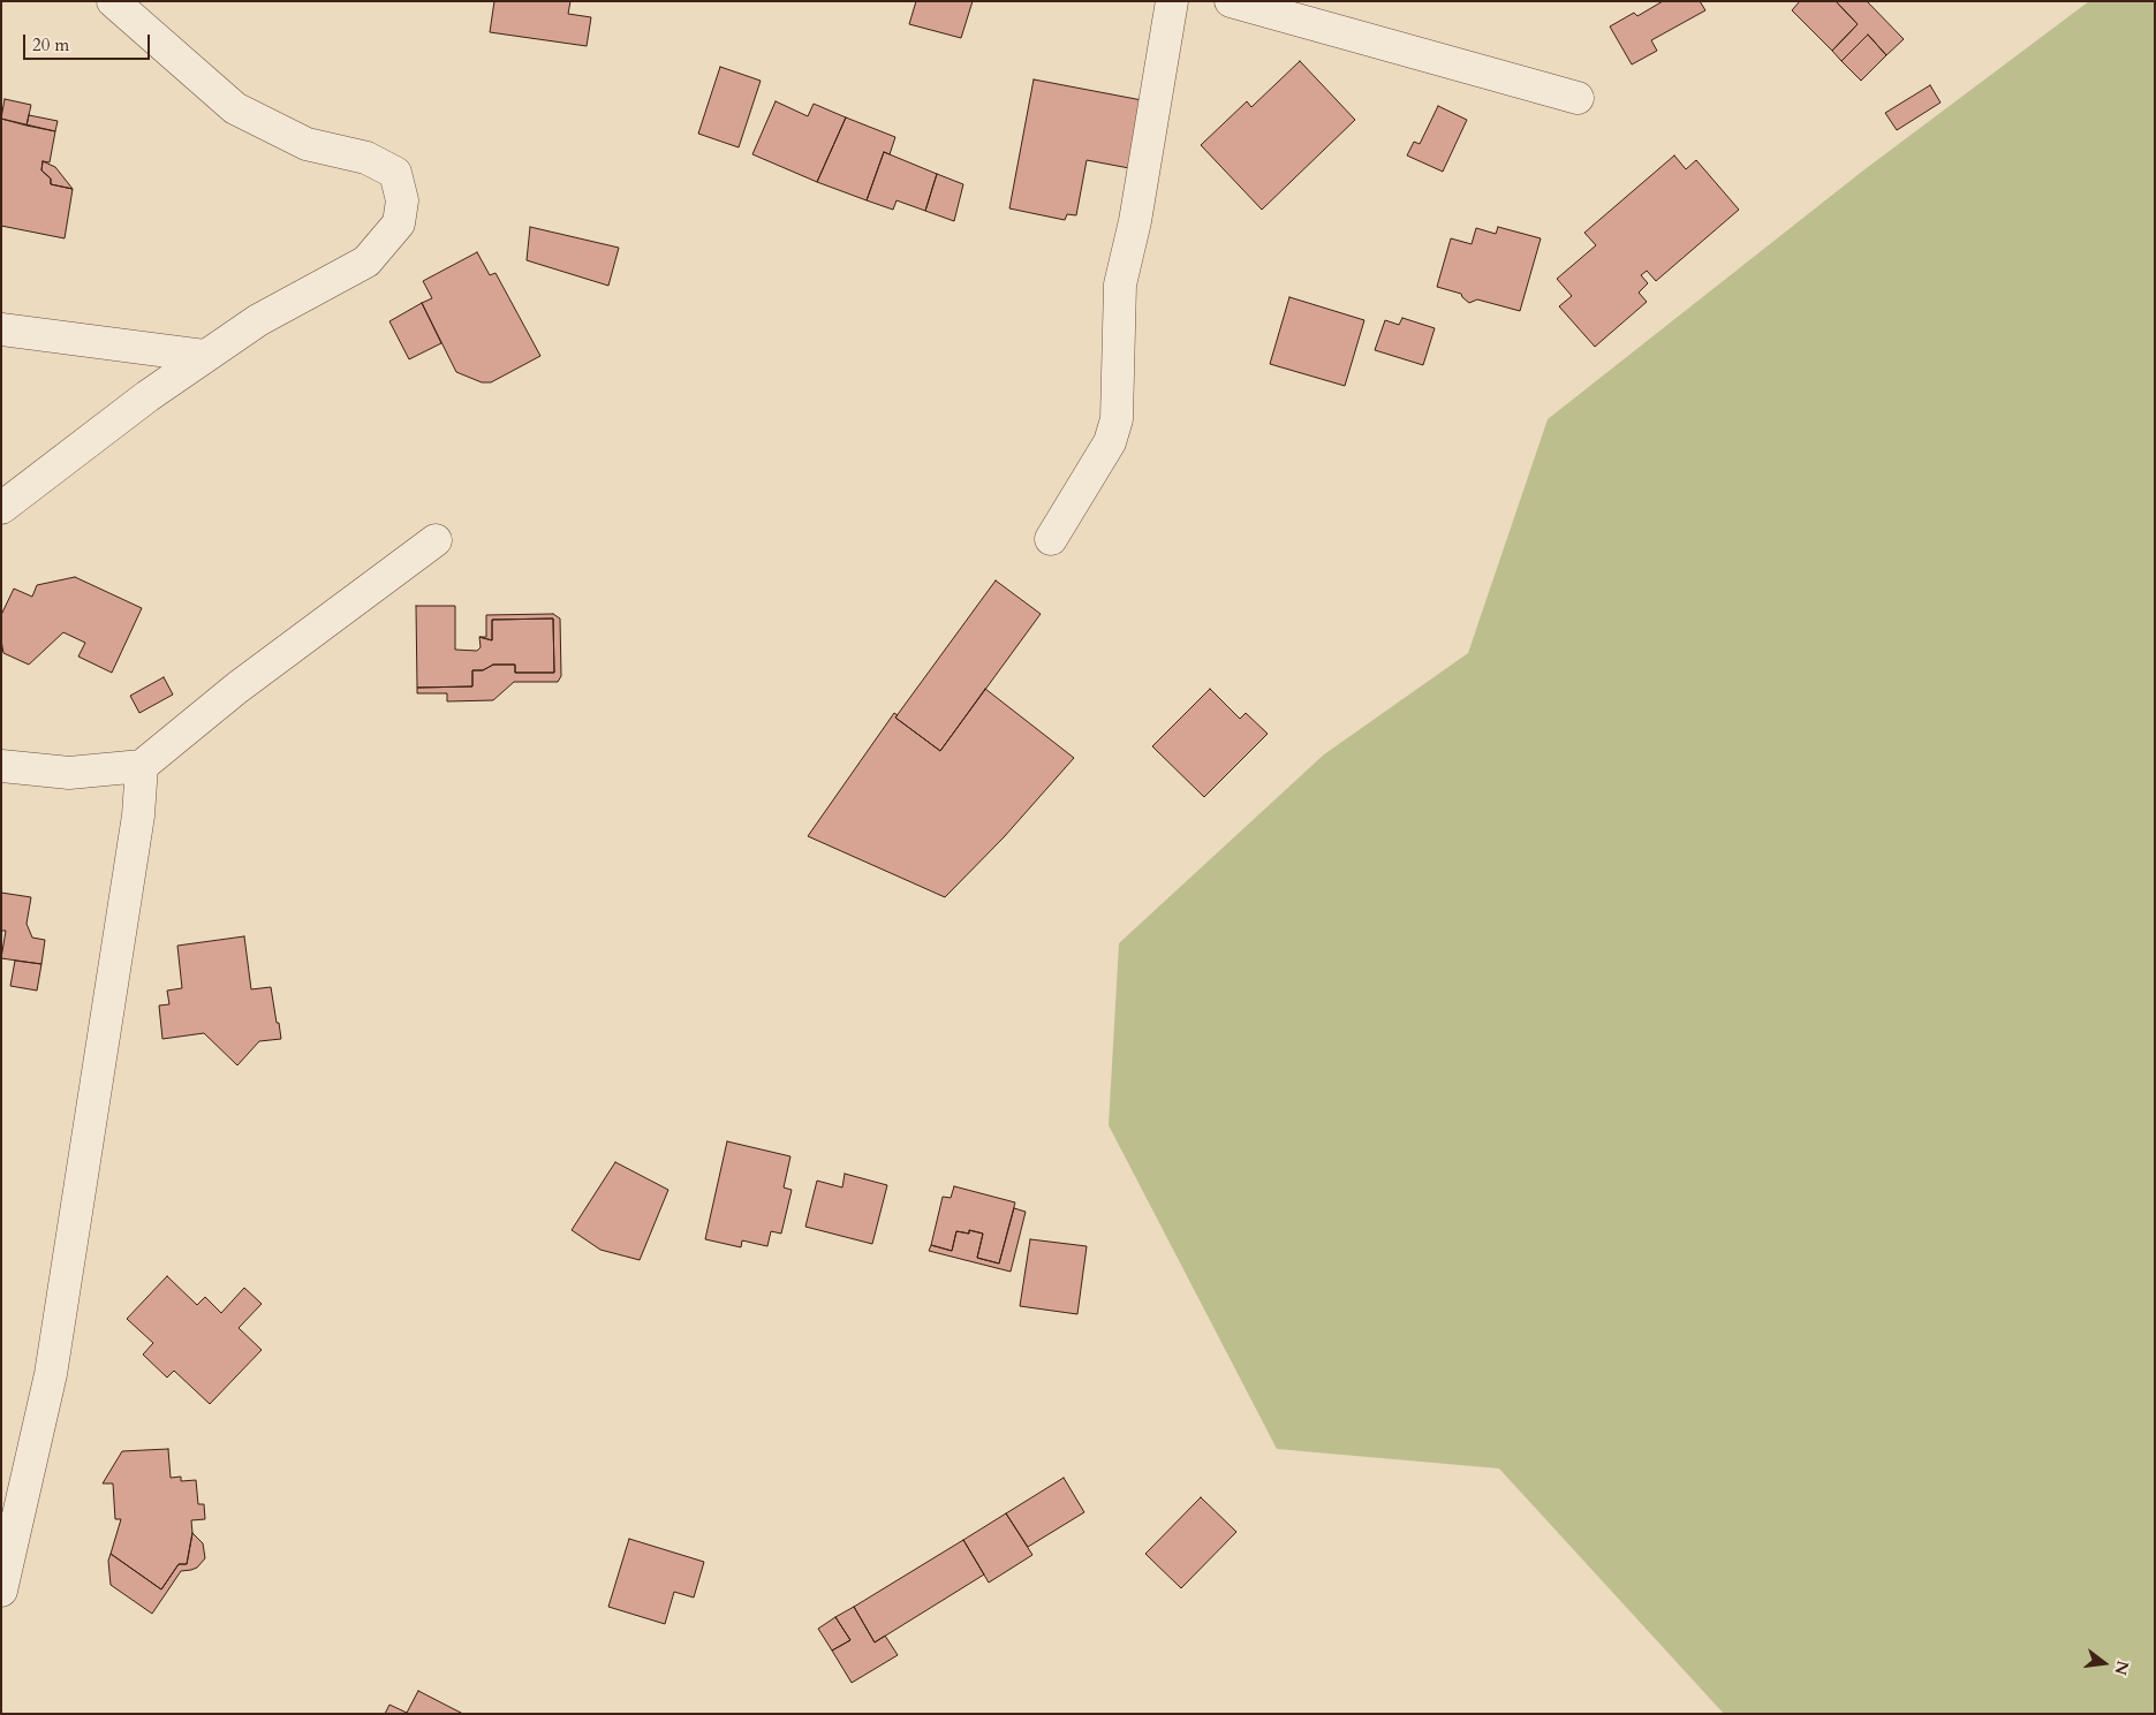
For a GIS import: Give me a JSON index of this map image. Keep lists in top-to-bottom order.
{
  "scale_bar": "20 m",
  "north": "right"
}
